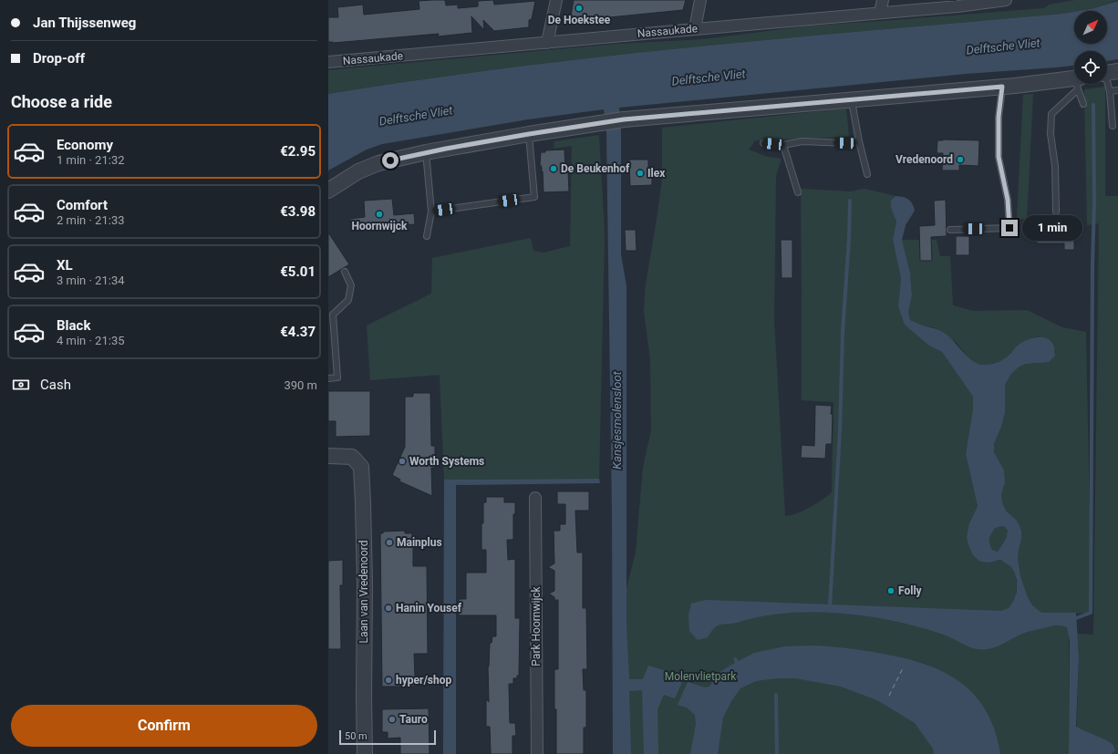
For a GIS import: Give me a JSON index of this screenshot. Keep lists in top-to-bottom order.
{
  "streets": {
    "street": ["Nassaukade", "Laan van Vredenoord", "Park Hoornwijck"]
  },
  "water": ["Delftsche Vliet", "Kansjesmolensloot"],
  "parks": ["Molenvlietpark"],
  "places": [
    "De Hoekstee",
    "Vredenoord",
    "De Beukenhof",
    "Ilex",
    "Hoornwijck",
    "Worth Systems",
    "Mainplus",
    "Folly",
    "Hanin Yousef",
    "hyper/shop",
    "Tauro"
  ],
  "scale_bar": "50 m",
  "north": "top right",
  "page": {
    "banner": ["Jan Thijssenweg", "Drop-off"],
    "heading": "Choose a ride",
    "list": [
      {
        "name": "Economy",
        "note": "1 min · 21:32",
        "value": "€2.95"
      },
      {
        "name": "Comfort",
        "note": "2 min · 21:33",
        "value": "€3.98"
      },
      {
        "name": "XL",
        "note": "3 min · 21:34",
        "value": "€5.01"
      },
      {
        "name": "Black",
        "note": "4 min · 21:35",
        "value": "€4.37"
      }
    ],
    "bubble": "1 min",
    "pay": ["Cash", "390 m"],
    "buttons": "Confirm",
    "scale": "50 m"
  }
}
